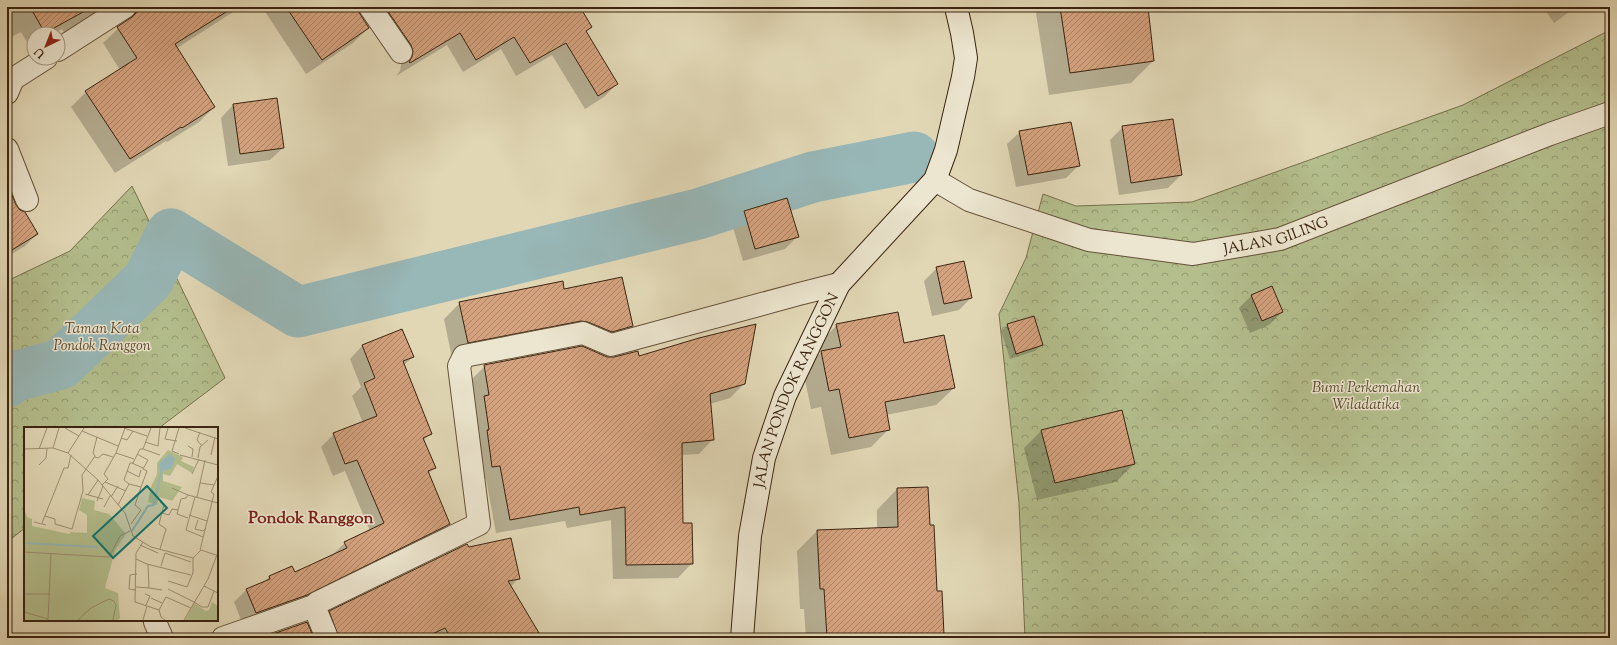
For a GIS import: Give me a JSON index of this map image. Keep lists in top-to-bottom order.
{
  "streets": {
    "street": ["JALAN GILING", "JALAN PONDOK RANGGON"]
  },
  "crossings": [
    ["JALAN GILING", "JALAN PONDOK RANGGON"]
  ],
  "districts": ["Pondok Ranggon"],
  "parks": ["Taman Kota Pondok Ranggon", "Bumi Perkemahan Wiladatika"],
  "north": "bottom left"
}
